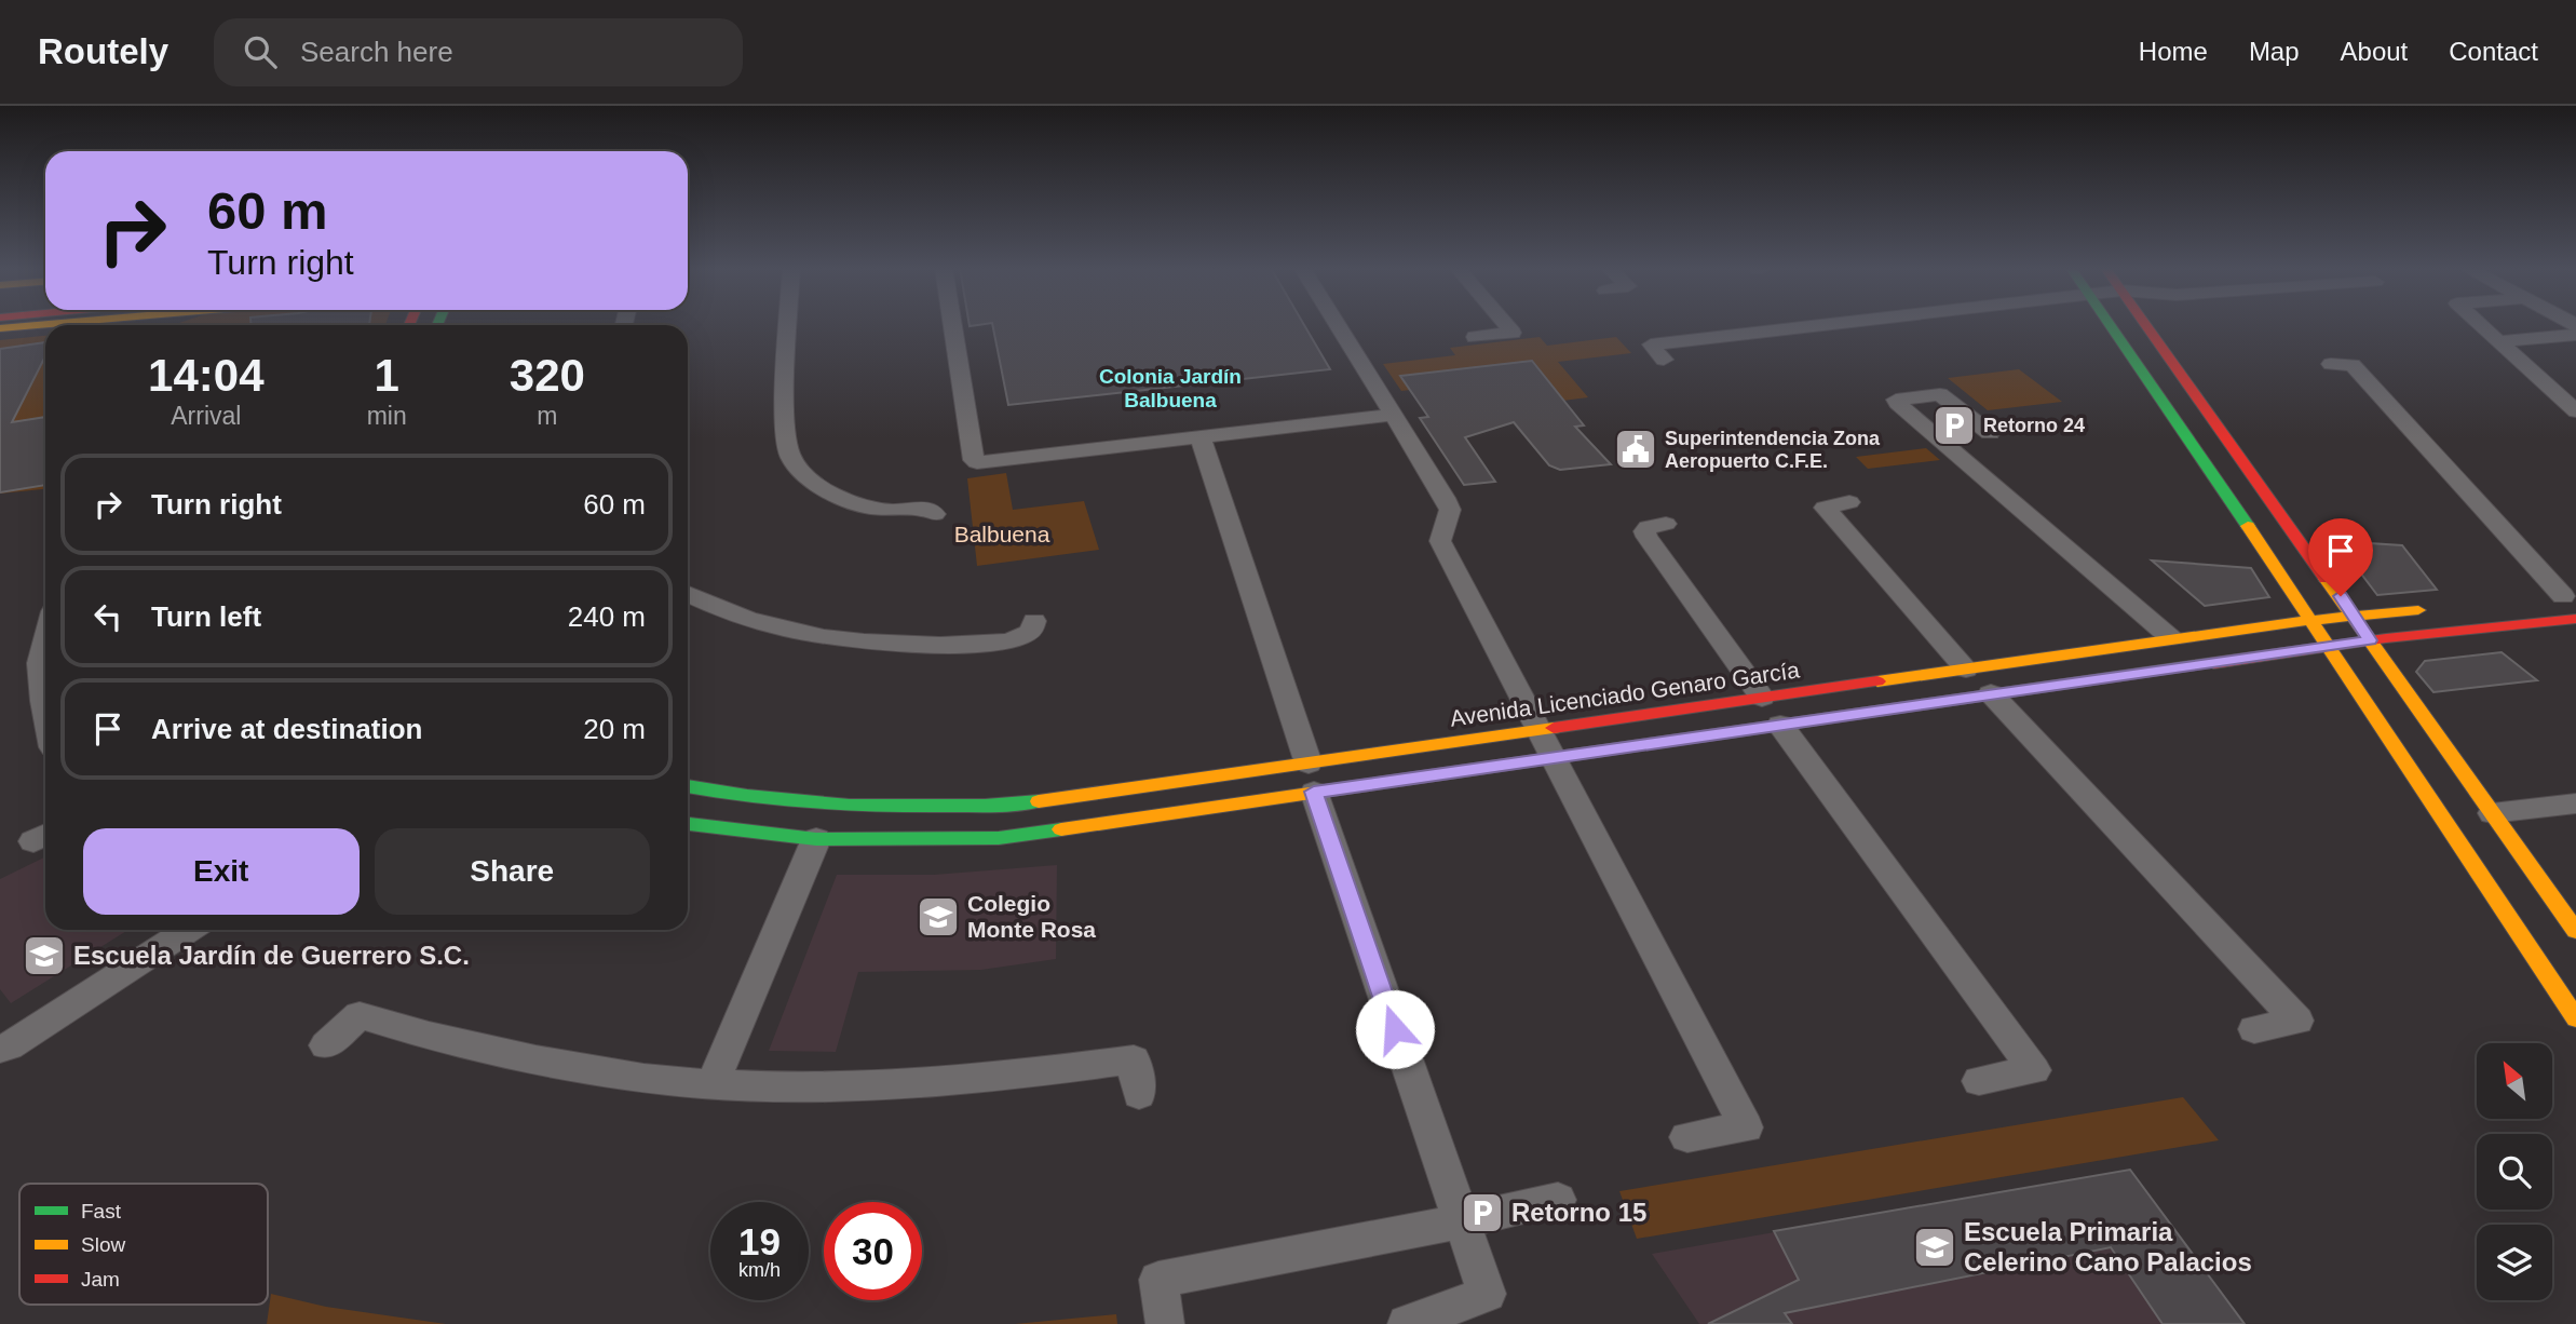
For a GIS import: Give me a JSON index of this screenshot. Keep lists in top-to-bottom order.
{
  "streets": {
    "street": ["Avenida Licenciado Genaro García"]
  },
  "districts": ["Colonia Jardín Balbuena"],
  "parks": ["Balbuena"],
  "places": {
    "parking": ["Retorno 24", "Retorno 15"],
    "public building": ["Superintendencia Zona Aeropuerto C.F.E."],
    "school or university": ["Colegio Monte Rosa", "Escuela Jardín de Guerrero S.C.", "Escuela Primaria Celerino Cano Palacios"]
  },
  "legend": ["Fast", "Slow", "Jam"],
  "north": "top left",
  "page": {
    "header": "Routely",
    "search": "Search here",
    "nav": [
      "Home",
      "Map",
      "About",
      "Contact"
    ],
    "turn": ["60 m", "Turn right"],
    "eta": [
      "14:04",
      "Arrival",
      "1",
      "min",
      "320",
      "m"
    ],
    "list": [
      {
        "name": "Turn right",
        "value": "60 m"
      },
      {
        "name": "Turn left",
        "value": "240 m"
      },
      {
        "name": "Arrive at destination",
        "value": "20 m"
      }
    ],
    "buttons": ["Exit", "Share"],
    "speed": "19 km/h",
    "limit": "30"
  }
}
